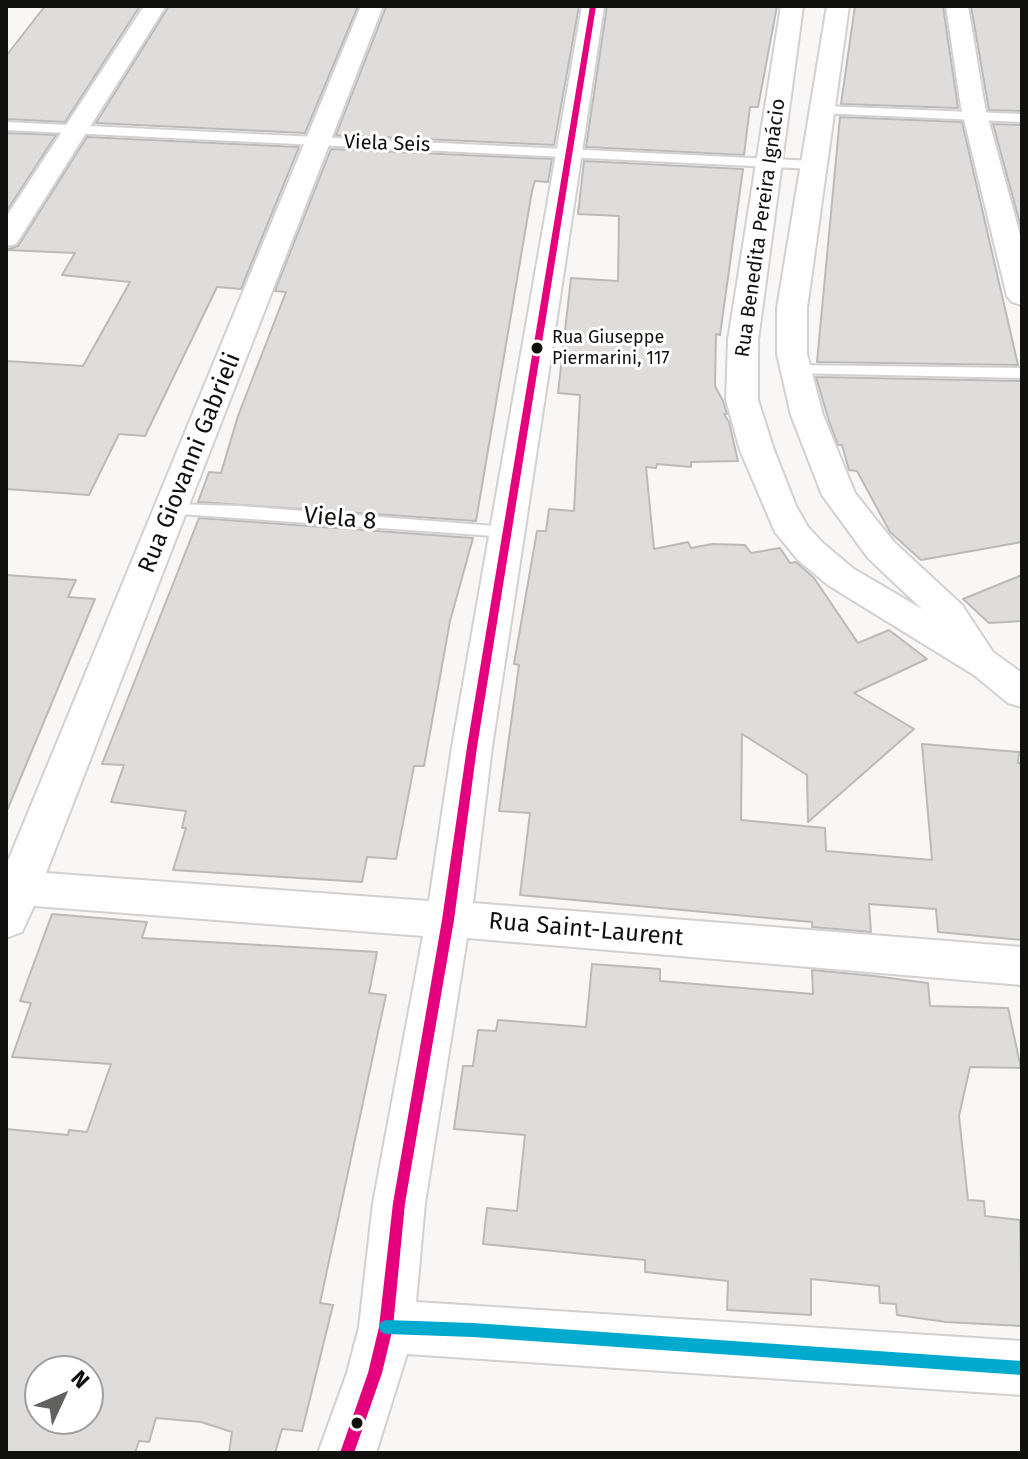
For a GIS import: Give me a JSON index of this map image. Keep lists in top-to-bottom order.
{
  "streets": {
    "street": ["Rua Benedita Pereira Ignácio", "Rua Giovanni Gabrieli", "Rua Saint-Laurent"],
    "lane": ["Viela Seis", "Viela 8"]
  },
  "crossings": [
    ["Viela Seis", "Rua Benedita Pereira Ignácio"],
    ["Viela Seis", "Rua Giovanni Gabrieli"],
    ["Rua Giovanni Gabrieli", "Viela 8"],
    ["Rua Giovanni Gabrieli", "Rua Saint-Laurent"]
  ],
  "places": ["Rua Giuseppe Piermarini, 117"],
  "north": "top right"
}
